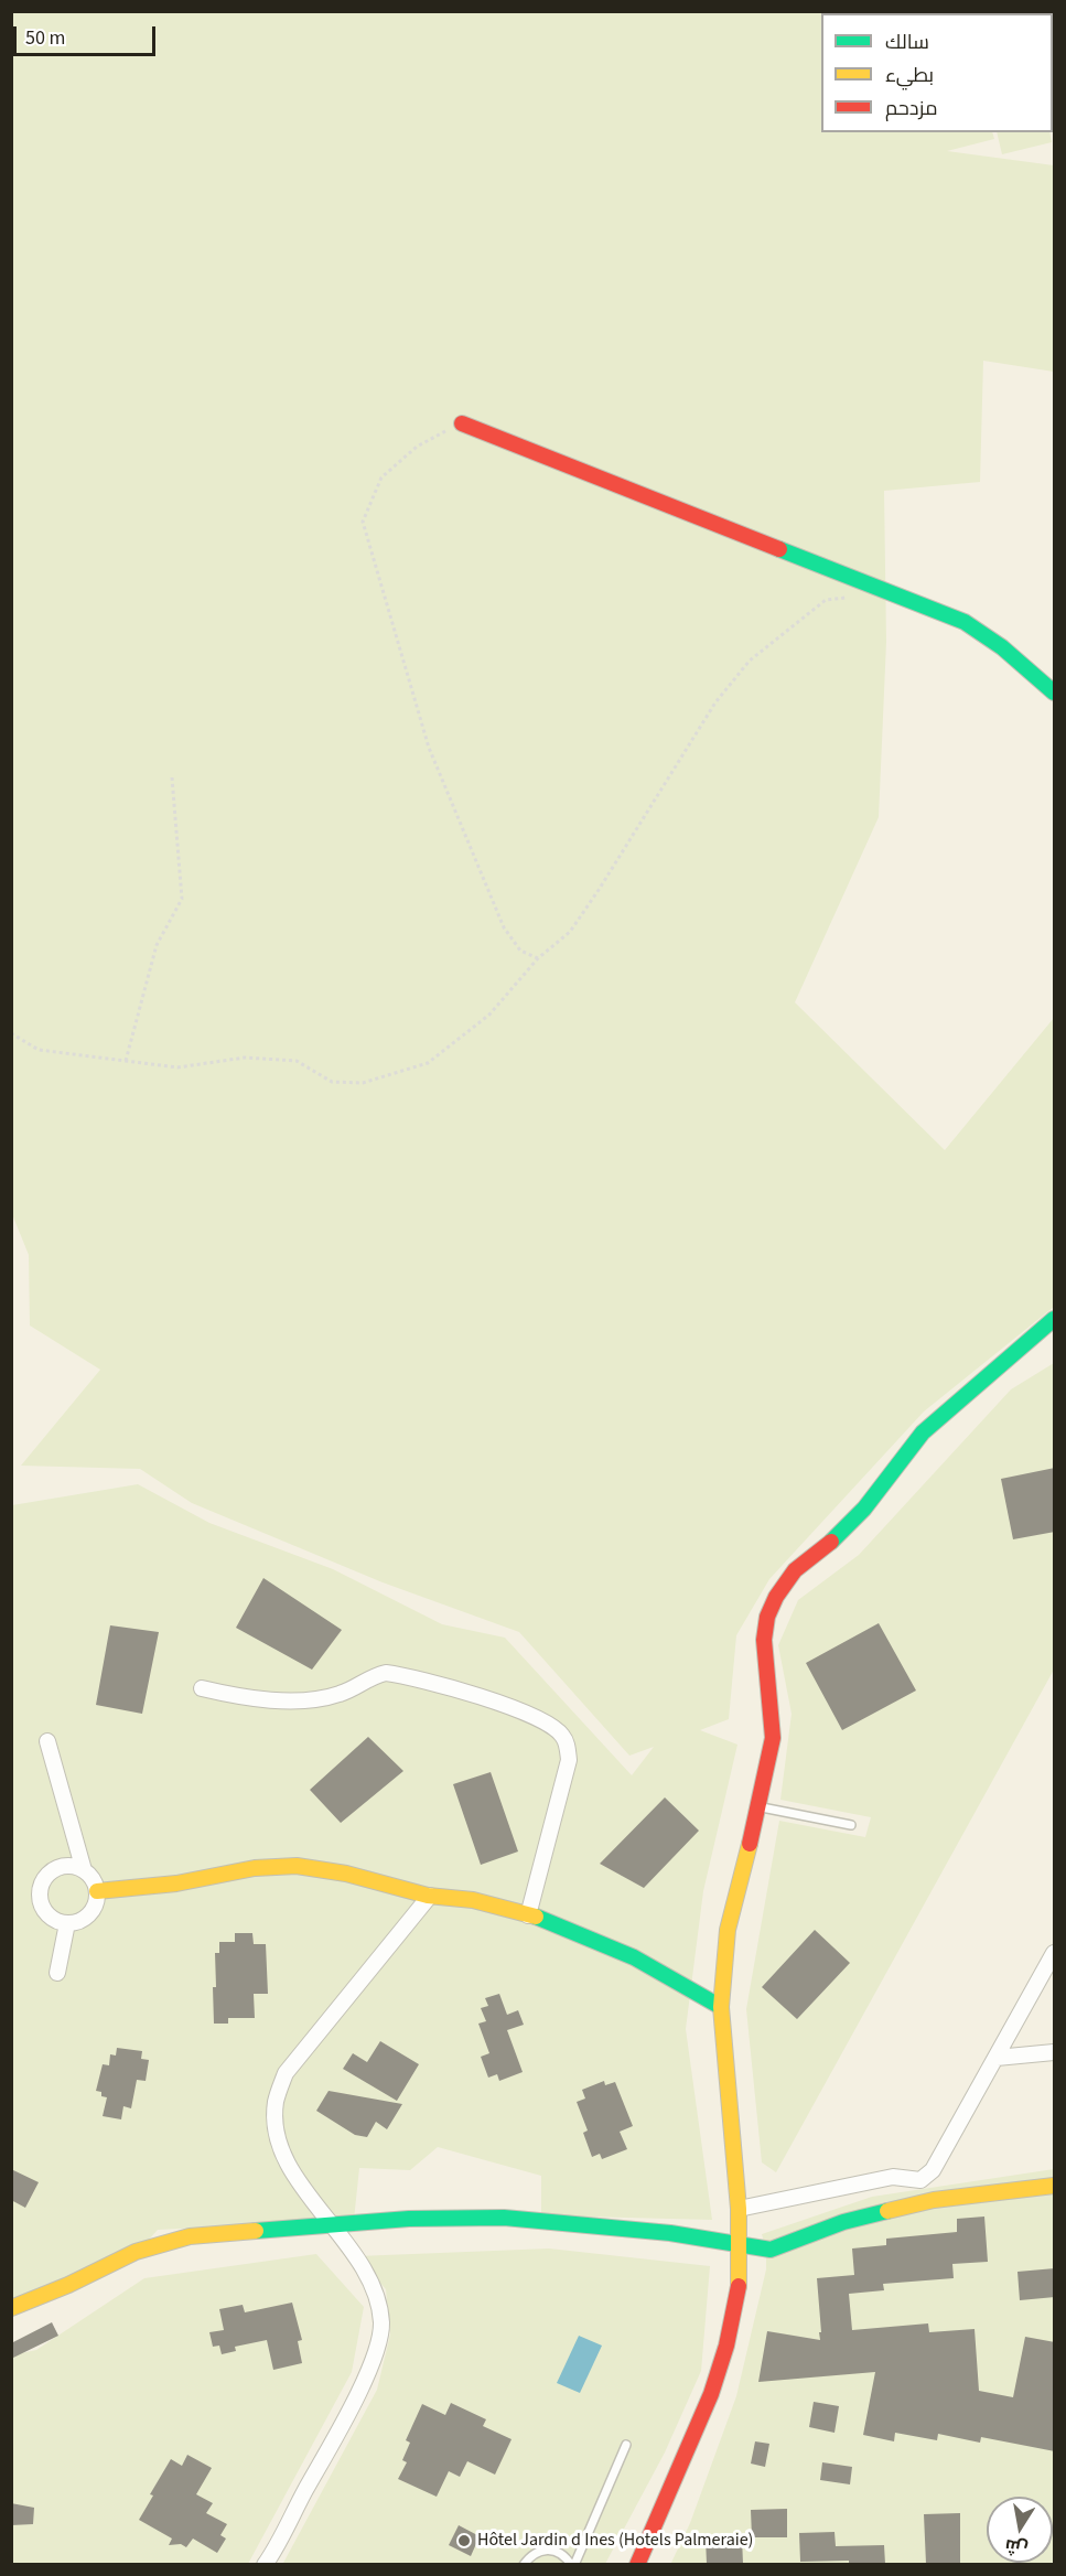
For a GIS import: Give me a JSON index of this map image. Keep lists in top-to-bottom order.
{
  "places": ["Hôtel Jardin d Ines (Hotels Palmeraie)"],
  "legend": ["سالك", "بطيء", "مزدحم"],
  "scale_bar": "50 m",
  "north": "bottom"
}
